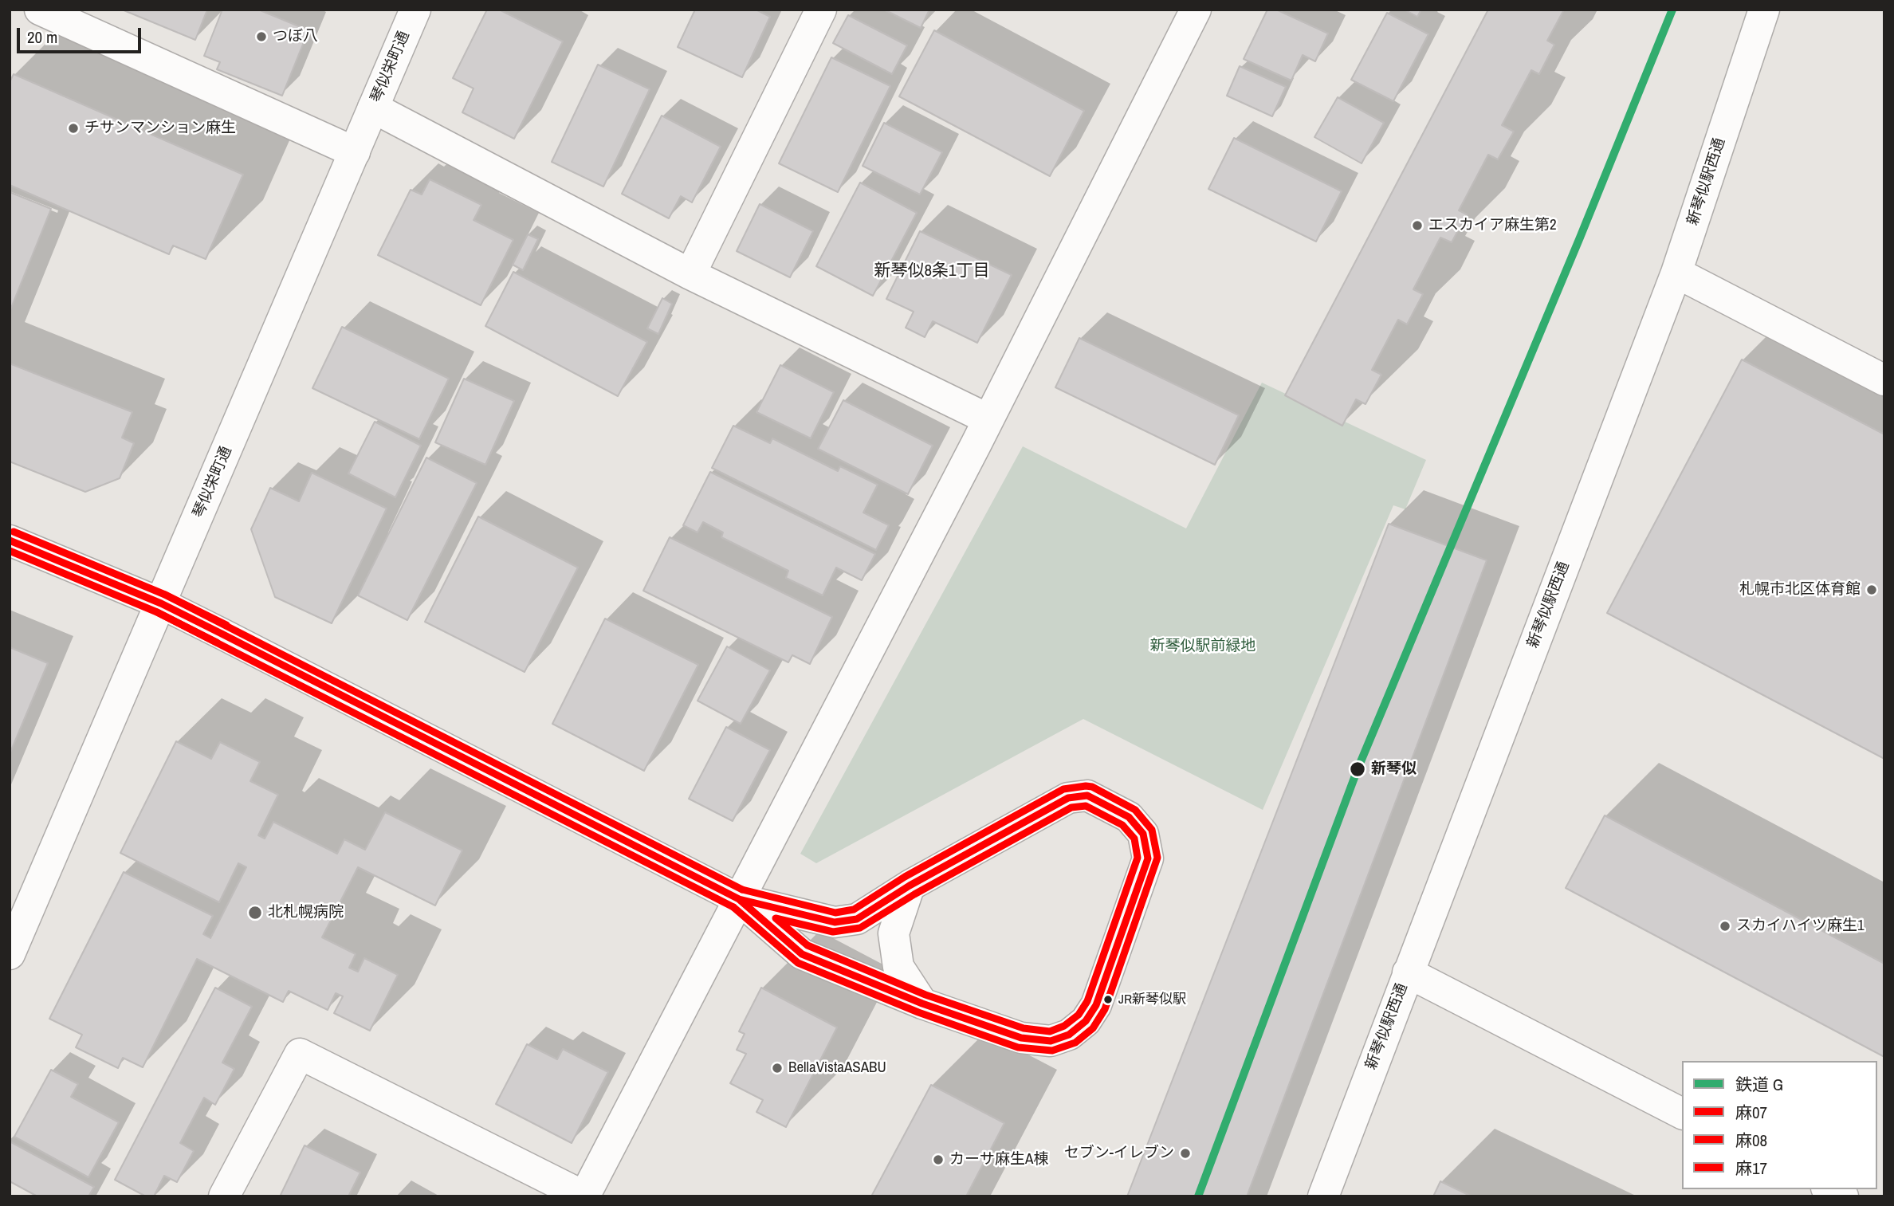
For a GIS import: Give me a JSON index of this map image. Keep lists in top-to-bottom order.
{
  "streets": {
    "street": ["琴似栄町通", "新琴似駅西通"]
  },
  "districts": ["新琴似8条1丁目"],
  "parks": ["新琴似駅前緑地"],
  "places": [
    "つぼ八",
    "チサンマンション麻生",
    "エスカイア麻生第2",
    "札幌市北区体育館",
    "新琴似",
    "北札幌病院",
    "スカイハイツ麻生1",
    "JR新琴似駅",
    "BellaVistaASABU",
    "セブン-イレブン",
    "カーサ麻生A棟"
  ],
  "lines": [
    "rail line G",
    "transit line 麻08",
    "transit line 麻07",
    "transit line 麻17"
  ],
  "legend": [
    "鉄道 G",
    "麻07",
    "麻08",
    "麻17"
  ],
  "scale_bar": "20 m"
}
